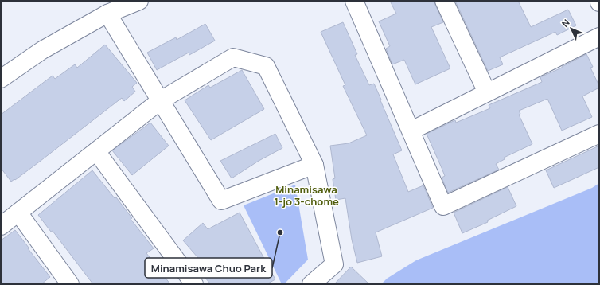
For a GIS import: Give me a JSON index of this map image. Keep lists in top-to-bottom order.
{
  "districts": ["Minamisawa 1-jo 3-chome"],
  "places": ["Minamisawa Chuo Park"],
  "north": "top left"
}
